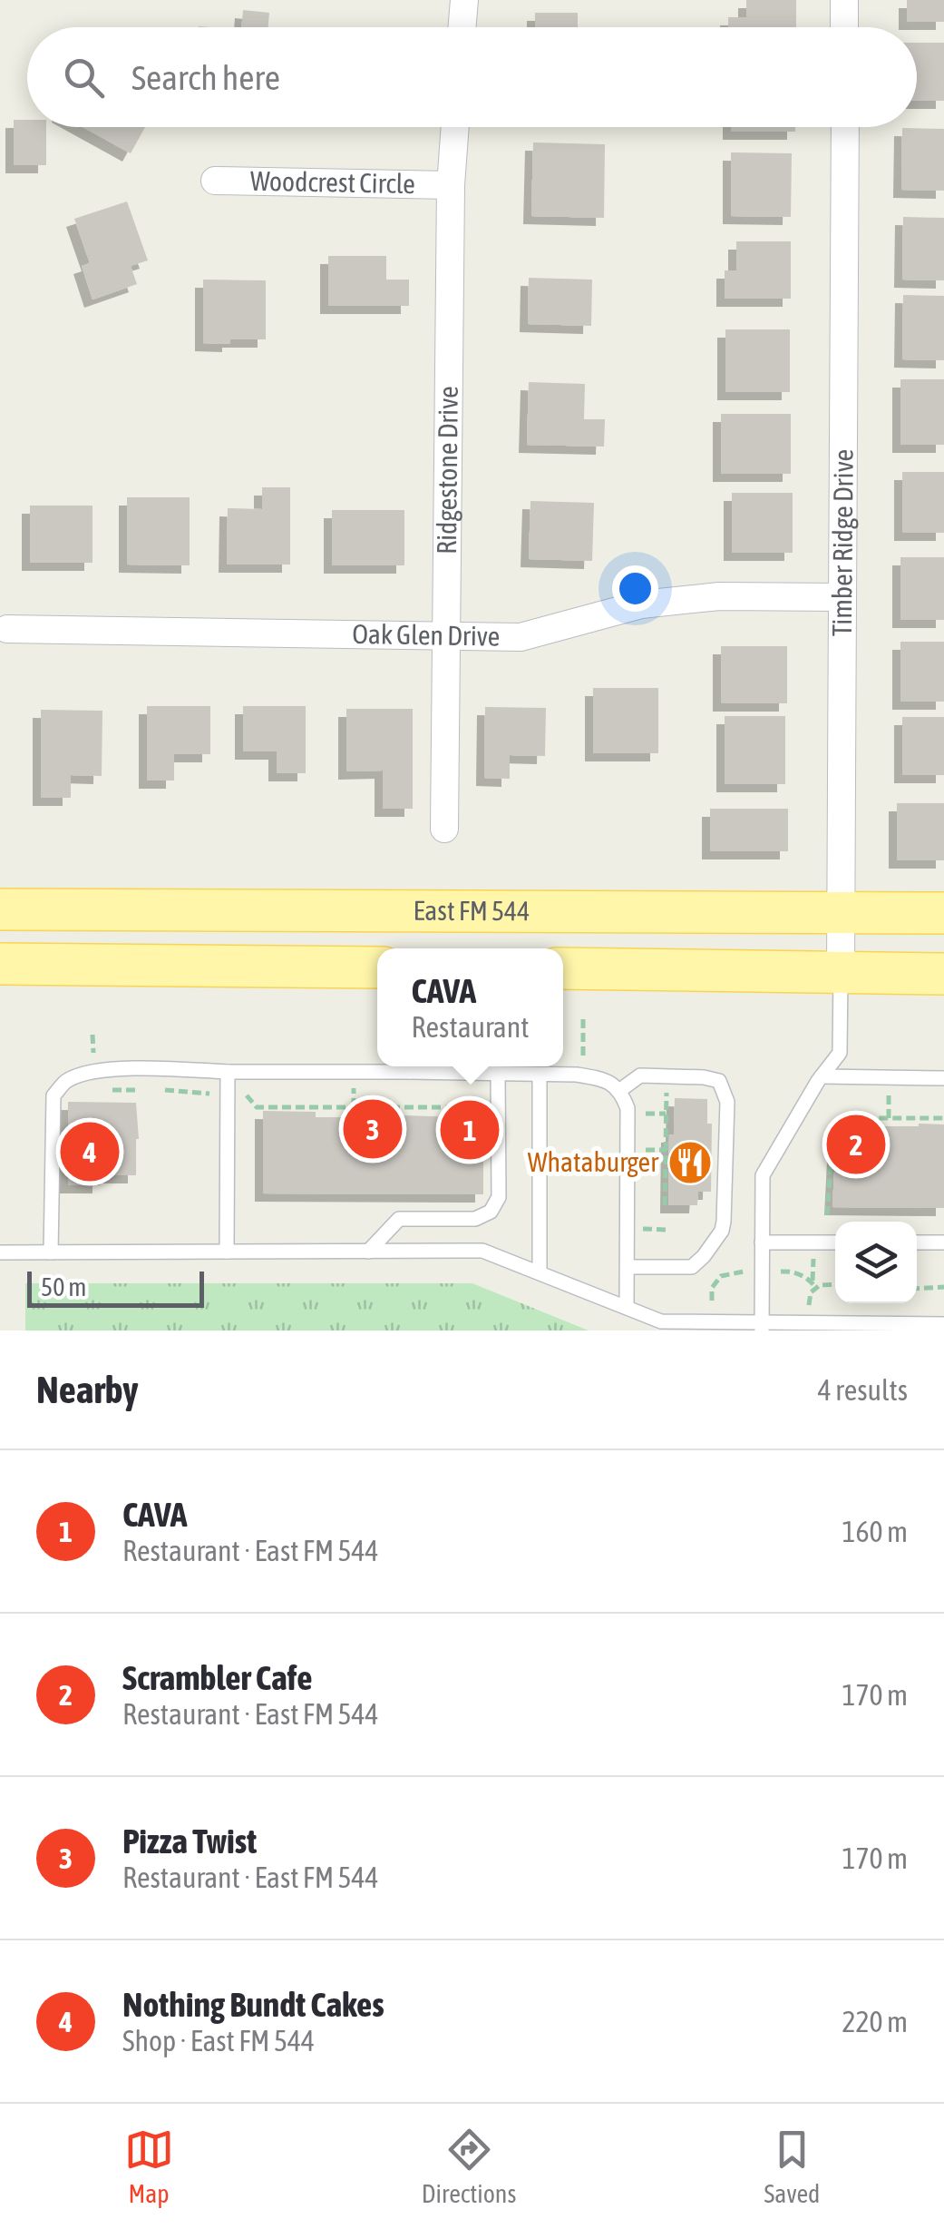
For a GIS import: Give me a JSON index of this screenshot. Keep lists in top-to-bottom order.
{
  "streets": {
    "main road": ["East FM 544"],
    "street": [
      "Woodcrest Circle",
      "Ridgestone Drive",
      "Timber Ridge Drive",
      "Oak Glen Drive"
    ]
  },
  "crossings": [
    ["Woodcrest Circle", "Ridgestone Drive"],
    ["Ridgestone Drive", "Oak Glen Drive"],
    ["Timber Ridge Drive", "Oak Glen Drive"],
    ["Timber Ridge Drive", "East FM 544"]
  ],
  "places": {
    "restaurant": ["Whataburger"]
  },
  "scale_bar": "50 m",
  "page": {
    "search": "Search here",
    "popup": ["CAVA", "Restaurant"],
    "pins": [
      "3",
      "1",
      "2",
      "4"
    ],
    "scale": "50 m",
    "heading": ["Nearby", "4 results"],
    "list": [
      {
        "mark": "1",
        "name": "CAVA",
        "note": "Restaurant · East FM 544",
        "value": "160 m"
      },
      {
        "mark": "2",
        "name": "Scrambler Cafe",
        "note": "Restaurant · East FM 544",
        "value": "170 m"
      },
      {
        "mark": "3",
        "name": "Pizza Twist",
        "note": "Restaurant · East FM 544",
        "value": "170 m"
      },
      {
        "mark": "4",
        "name": "Nothing Bundt Cakes",
        "note": "Shop · East FM 544",
        "value": "220 m"
      }
    ],
    "nav": ["Map", "Directions", "Saved"]
  }
}
